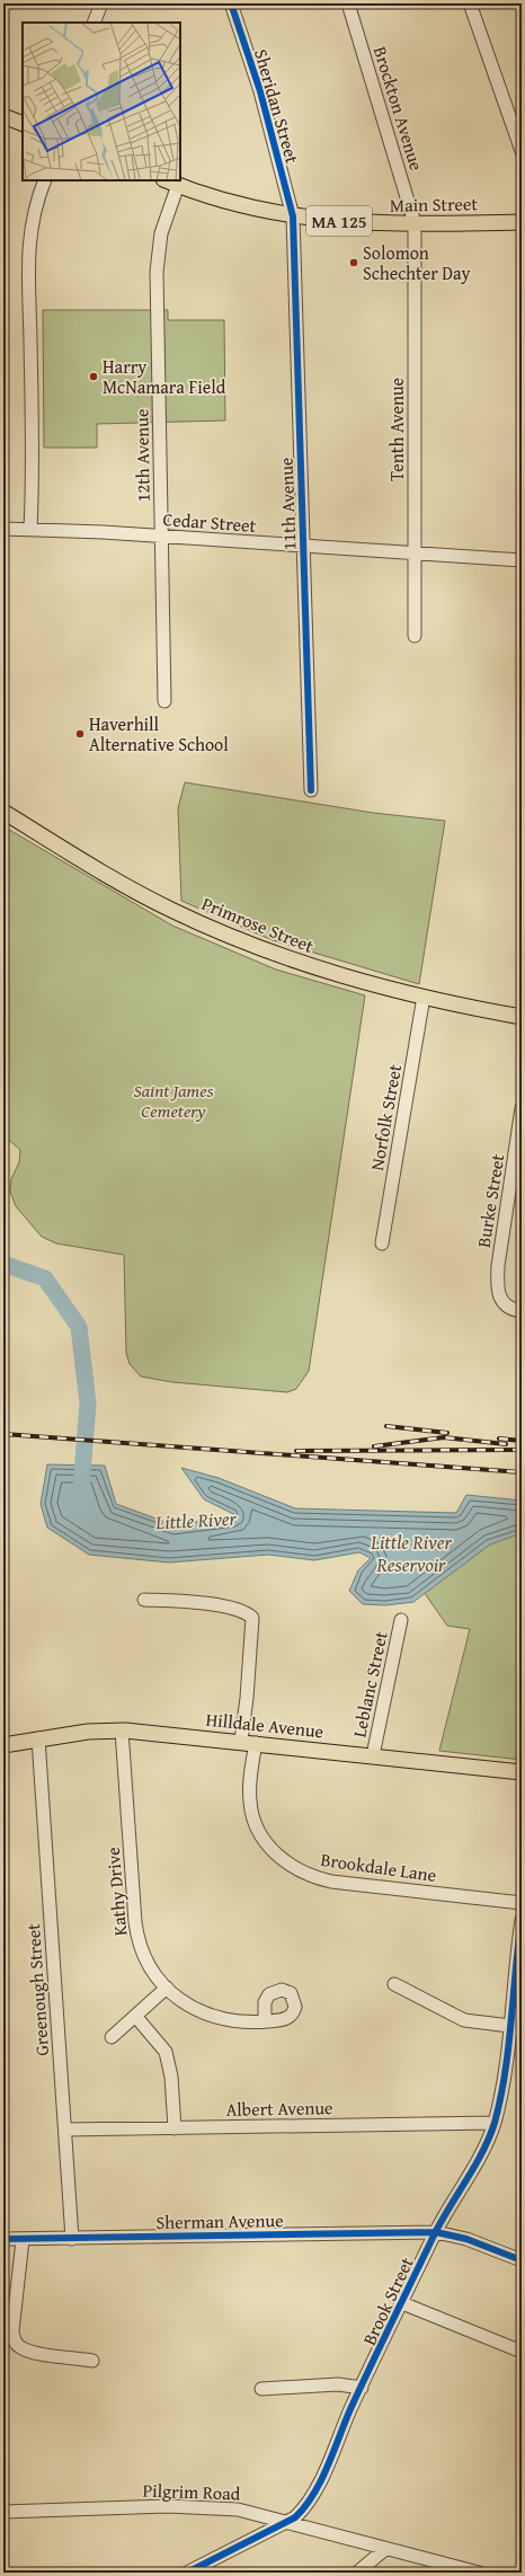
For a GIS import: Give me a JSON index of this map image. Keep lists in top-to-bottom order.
{
  "streets": {
    "main road": [
      "Main Street",
      "MA 125",
      "Primrose Street",
      "Hilldale Avenue"
    ],
    "street": [
      "Sheridan Street",
      "Brockton Avenue",
      "Tenth Avenue",
      "12th Avenue",
      "11th Avenue",
      "Cedar Street",
      "Norfolk Street",
      "Burke Street",
      "Leblanc Street",
      "Brookdale Lane",
      "Kathy Drive",
      "Greenough Street",
      "Albert Avenue",
      "Sherman Avenue",
      "Brook Street",
      "Pilgrim Road"
    ]
  },
  "crossings": [
    ["Sheridan Street", "Main Street"],
    ["Sheridan Street", "11th Avenue"],
    ["Brockton Avenue", "Main Street"],
    ["Brockton Avenue", "Tenth Avenue"],
    ["Main Street", "Tenth Avenue"],
    ["Main Street", "12th Avenue"],
    ["Main Street", "11th Avenue"],
    ["Tenth Avenue", "Cedar Street"],
    ["12th Avenue", "Cedar Street"],
    ["11th Avenue", "Cedar Street"],
    ["Primrose Street", "Norfolk Street"],
    ["Leblanc Street", "Hilldale Avenue"],
    ["Hilldale Avenue", "Brookdale Lane"],
    ["Hilldale Avenue", "Kathy Drive"],
    ["Hilldale Avenue", "Greenough Street"],
    ["Greenough Street", "Albert Avenue"],
    ["Greenough Street", "Sherman Avenue"],
    ["Albert Avenue", "Brook Street"],
    ["Sherman Avenue", "Brook Street"],
    ["Brook Street", "Pilgrim Road"]
  ],
  "water": ["Little River", "Little River Reservoir"],
  "parks": ["Saint James Cemetery"],
  "places": ["Solomon Schechter Day", "Harry McNamara Field", "Haverhill Alternative School"]
}
